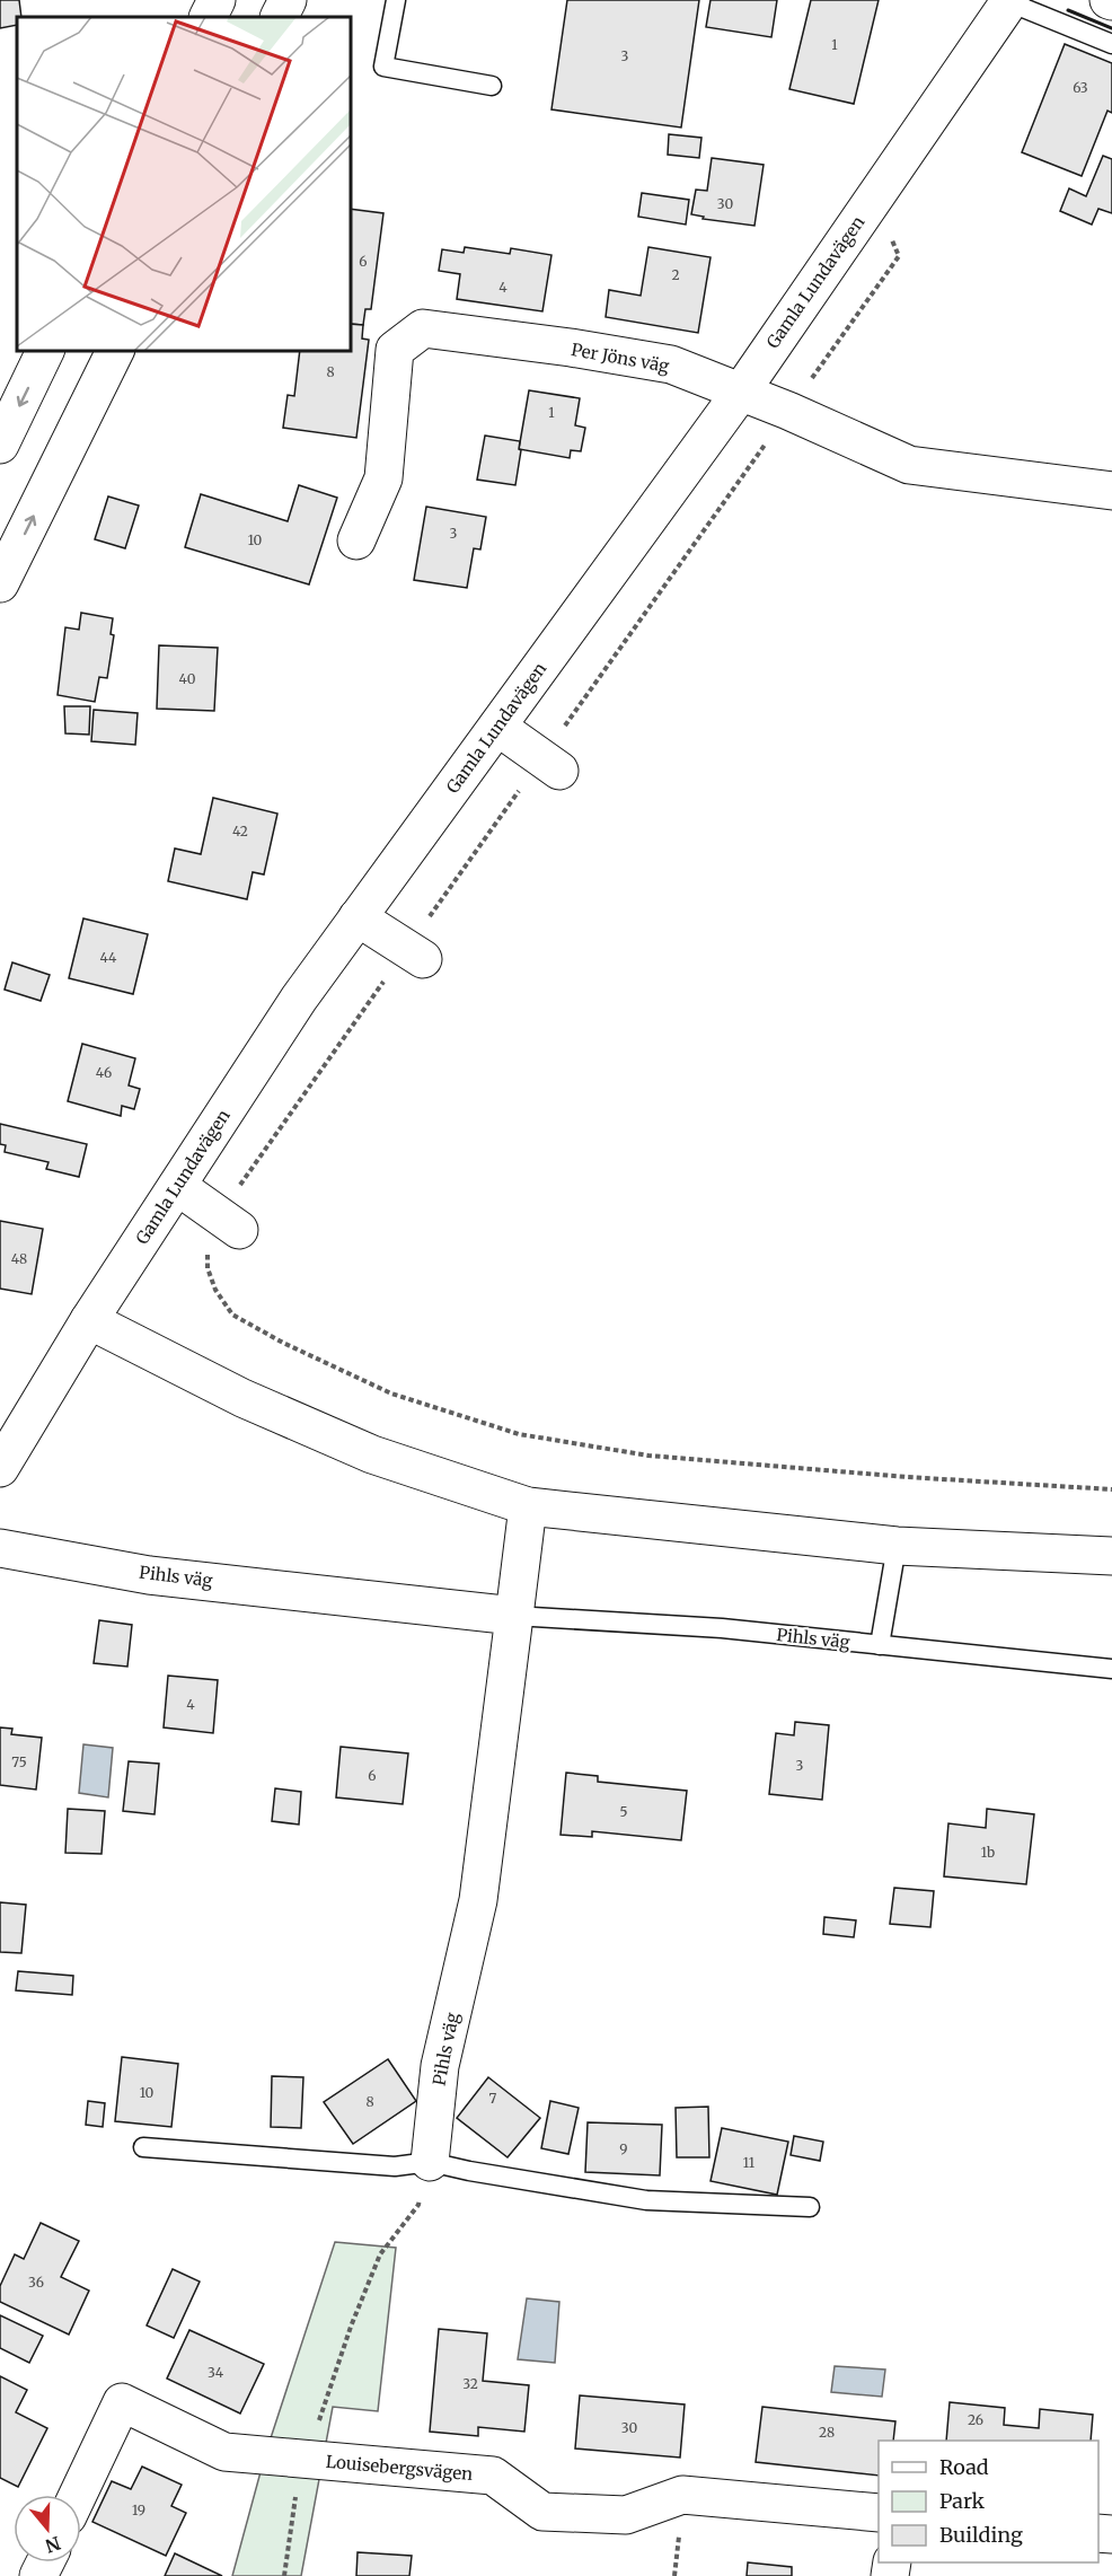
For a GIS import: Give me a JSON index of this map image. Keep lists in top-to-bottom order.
{
  "streets": {
    "main road": [
      "Gamla Lundavägen",
      "Per Jöns väg",
      "Pihls väg",
      "Louisebergsvägen"
    ]
  },
  "crossings": [
    ["Gamla Lundavägen", "Per Jöns väg"]
  ],
  "house_numbers": [
    "1",
    "3",
    "63",
    "30",
    "6",
    "2",
    "4",
    "8",
    "1",
    "3",
    "10",
    "40",
    "42",
    "44",
    "46",
    "48",
    "4",
    "75",
    "3",
    "6",
    "5",
    "1b",
    "10",
    "7",
    "8",
    "9",
    "11",
    "36",
    "34",
    "32",
    "26",
    "30",
    "28",
    "19"
  ],
  "legend": ["Road", "Park", "Building"],
  "north": "bottom"
}
